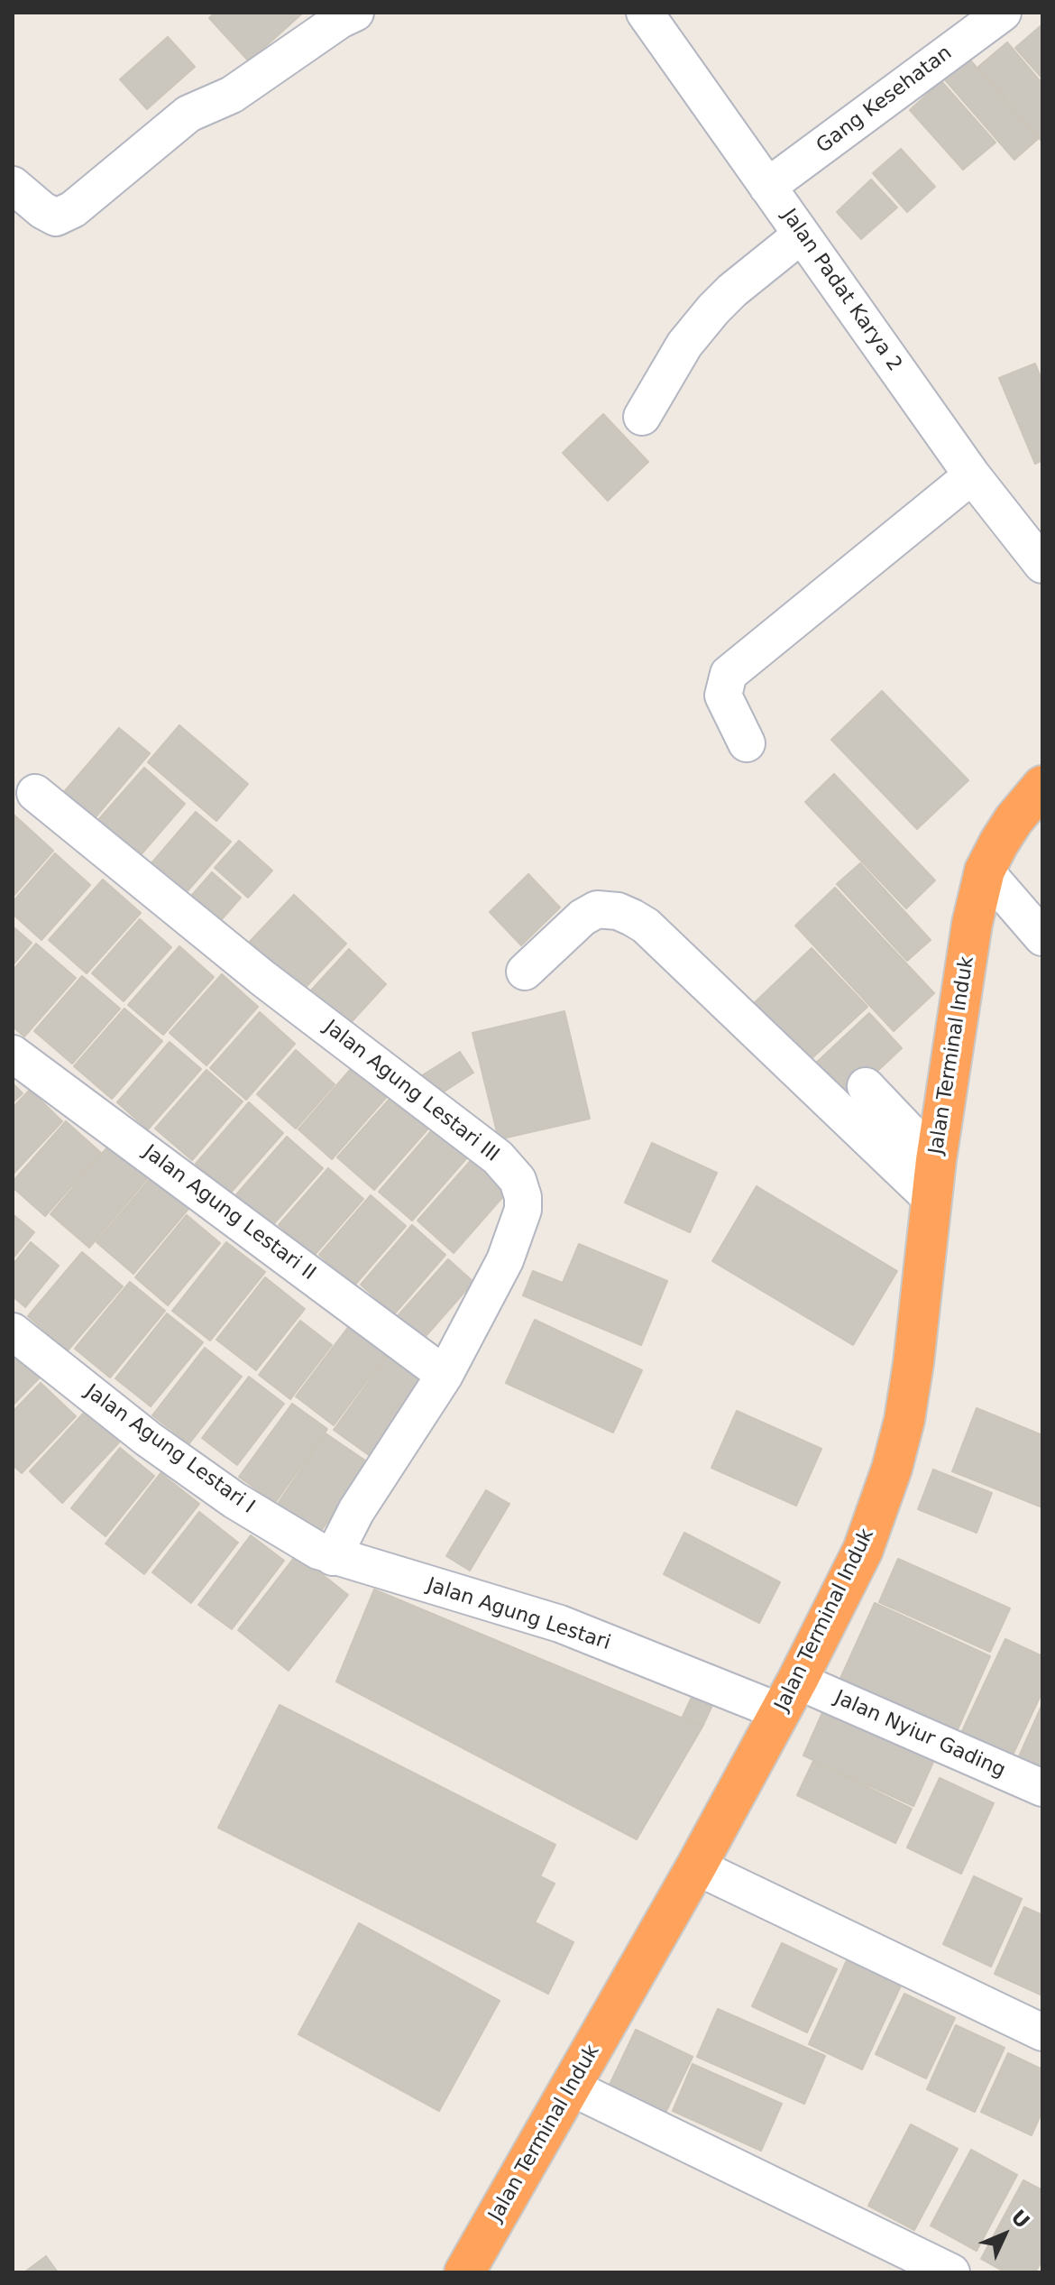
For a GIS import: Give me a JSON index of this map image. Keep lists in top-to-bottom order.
{
  "streets": {
    "highway": ["Jalan Terminal Induk"],
    "street": [
      "Gang Kesehatan",
      "Jalan Padat Karya 2",
      "Jalan Agung Lestari III",
      "Jalan Agung Lestari II",
      "Jalan Agung Lestari I",
      "Jalan Agung Lestari",
      "Jalan Nyiur Gading"
    ]
  },
  "crossings": [
    ["Gang Kesehatan", "Jalan Padat Karya 2"],
    ["Jalan Terminal Induk", "Jalan Agung Lestari"],
    ["Jalan Terminal Induk", "Jalan Nyiur Gading"],
    ["Jalan Agung Lestari III", "Jalan Agung Lestari II"],
    ["Jalan Agung Lestari III", "Jalan Agung Lestari I"],
    ["Jalan Agung Lestari III", "Jalan Agung Lestari"],
    ["Jalan Agung Lestari I", "Jalan Agung Lestari"],
    ["Jalan Agung Lestari", "Jalan Nyiur Gading"]
  ],
  "north": "top right"
}
